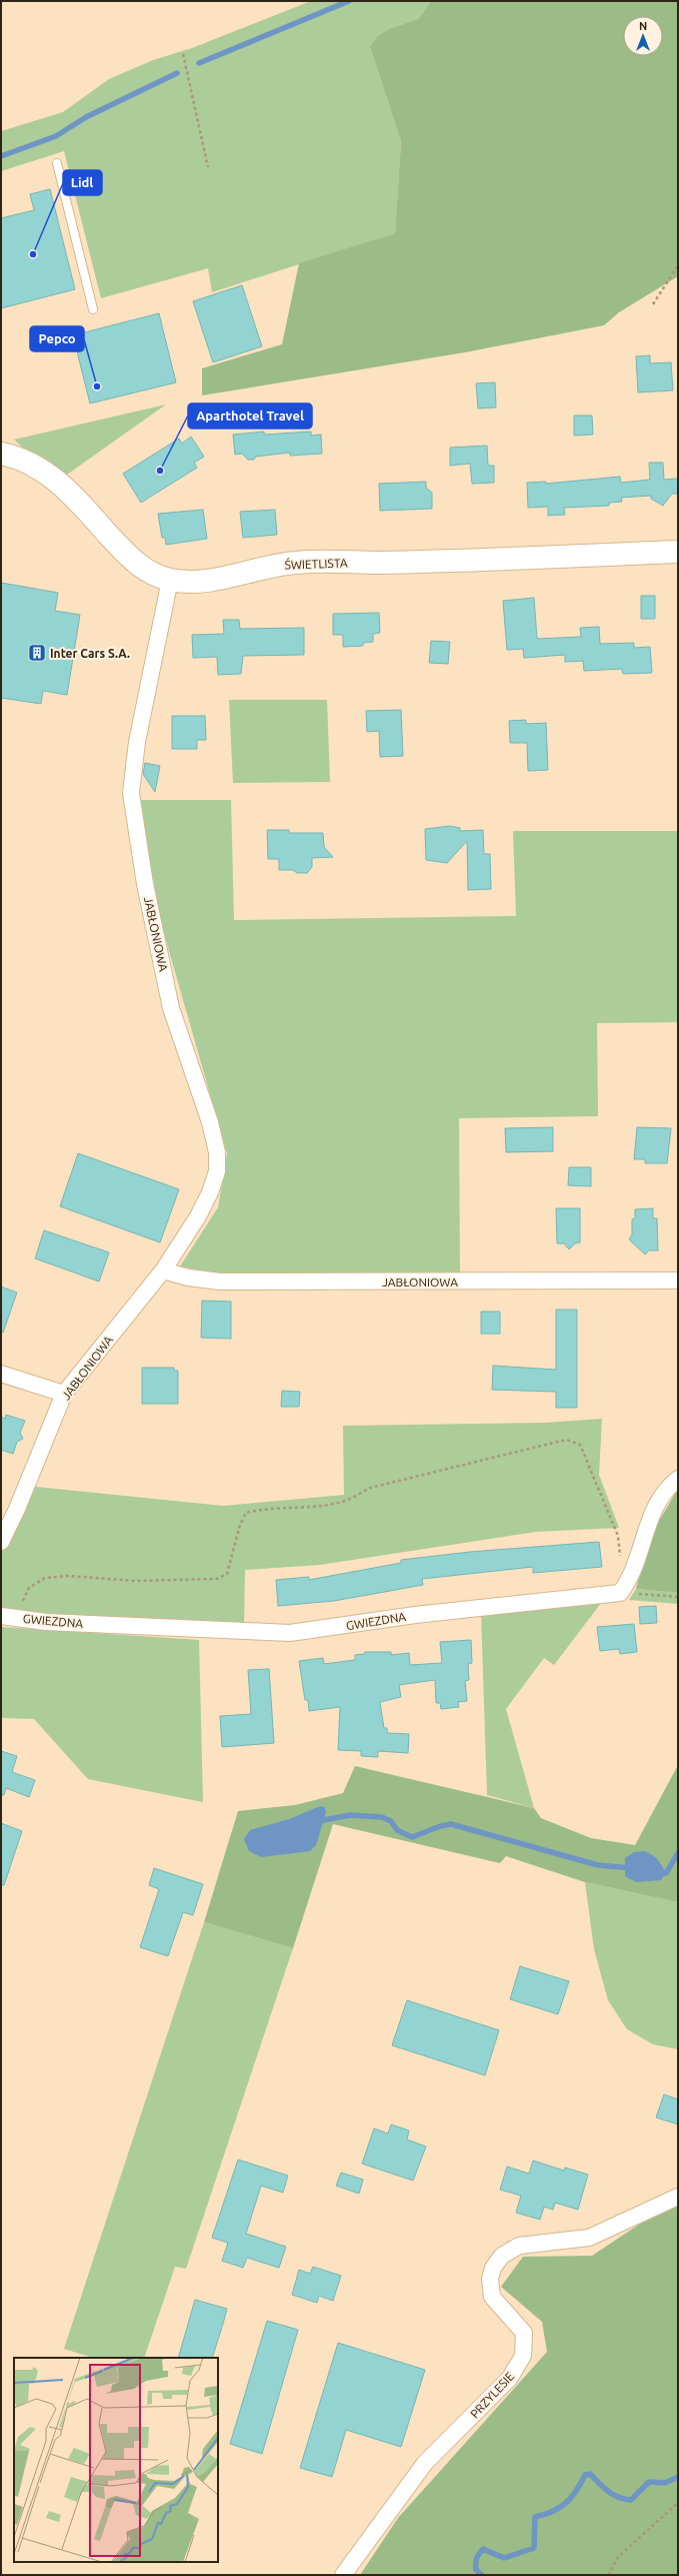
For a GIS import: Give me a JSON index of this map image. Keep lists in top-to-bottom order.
{
  "streets": {
    "street": [
      "ŚWIETLISTA",
      "JABŁONIOWA",
      "GWIEZDNA",
      "PRZYLESIE"
    ]
  },
  "crossings": [
    ["ŚWIETLISTA", "JABŁONIOWA"]
  ],
  "places": {
    "other": ["Lidl", "Pepco", "Aparthotel Travel"],
    "building": ["Inter Cars S.A."]
  },
  "north": "top"
}
